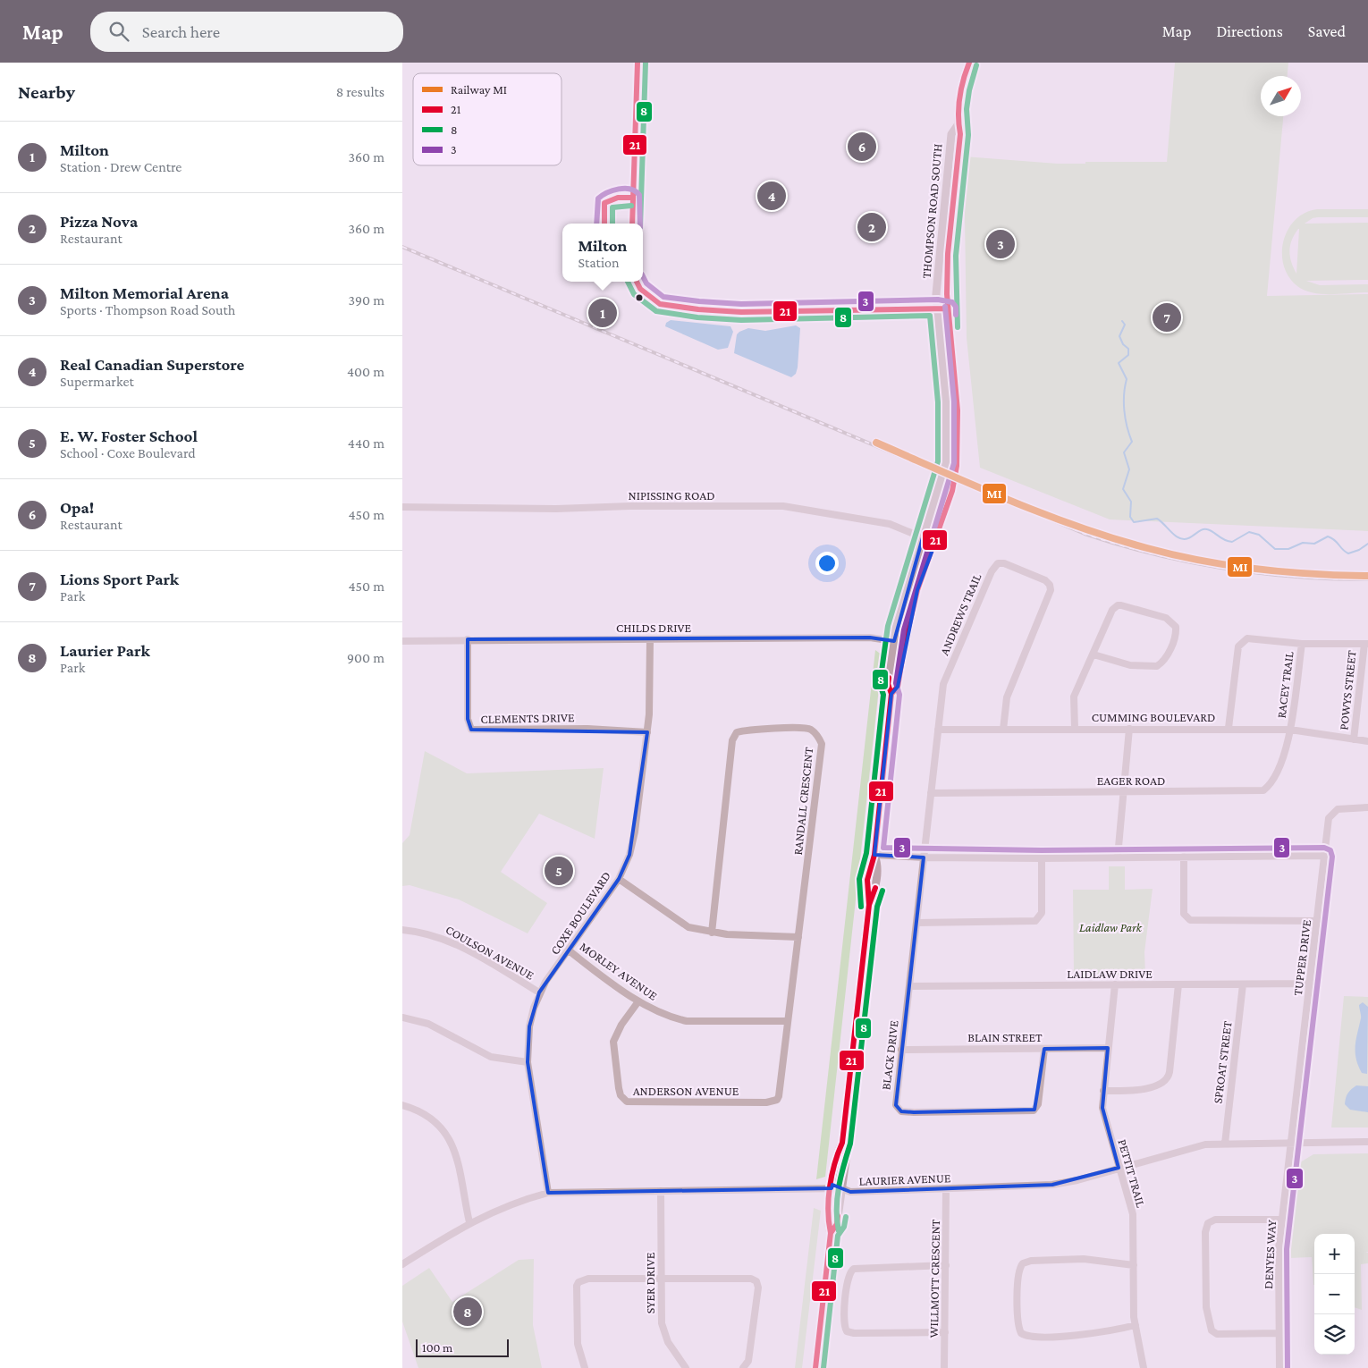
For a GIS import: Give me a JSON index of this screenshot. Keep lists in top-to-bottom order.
{
  "streets": {
    "main road": ["THOMPSON ROAD SOUTH"],
    "street": [
      "NIPISSING ROAD",
      "ANDREWS TRAIL",
      "CHILDS DRIVE",
      "RACEY TRAIL",
      "POWYS STREET",
      "CUMMING BOULEVARD",
      "CLEMENTS DRIVE",
      "EAGER ROAD",
      "RANDALL CRESCENT",
      "COXE BOULEVARD",
      "COULSON AVENUE",
      "TUPPER DRIVE",
      "MORLEY AVENUE",
      "LAIDLAW DRIVE",
      "BLAIN STREET",
      "BLACK DRIVE",
      "SPROAT STREET",
      "ANDERSON AVENUE",
      "PETTIT TRAIL",
      "LAURIER AVENUE",
      "DENYES WAY",
      "WILLMOTT CRESCENT",
      "SYER DRIVE"
    ]
  },
  "crossings": [
    ["THOMPSON ROAD SOUTH", "NIPISSING ROAD"],
    ["THOMPSON ROAD SOUTH", "CHILDS DRIVE"],
    ["THOMPSON ROAD SOUTH", "LAURIER AVENUE"],
    ["ANDREWS TRAIL", "CUMMING BOULEVARD"],
    ["ANDREWS TRAIL", "EAGER ROAD"],
    ["ANDREWS TRAIL", "BLACK DRIVE"],
    ["CHILDS DRIVE", "CLEMENTS DRIVE"],
    ["CHILDS DRIVE", "COXE BOULEVARD"],
    ["RACEY TRAIL", "CUMMING BOULEVARD"],
    ["RACEY TRAIL", "EAGER ROAD"],
    ["POWYS STREET", "CUMMING BOULEVARD"],
    ["CUMMING BOULEVARD", "EAGER ROAD"],
    ["CLEMENTS DRIVE", "COXE BOULEVARD"],
    ["RANDALL CRESCENT", "MORLEY AVENUE"],
    ["RANDALL CRESCENT", "ANDERSON AVENUE"],
    ["COXE BOULEVARD", "COULSON AVENUE"],
    ["COXE BOULEVARD", "MORLEY AVENUE"],
    ["COXE BOULEVARD", "LAURIER AVENUE"],
    ["TUPPER DRIVE", "LAIDLAW DRIVE"],
    ["TUPPER DRIVE", "LAURIER AVENUE"],
    ["TUPPER DRIVE", "DENYES WAY"],
    ["MORLEY AVENUE", "ANDERSON AVENUE"],
    ["LAIDLAW DRIVE", "BLACK DRIVE"],
    ["LAIDLAW DRIVE", "SPROAT STREET"],
    ["LAIDLAW DRIVE", "PETTIT TRAIL"],
    ["BLAIN STREET", "BLACK DRIVE"],
    ["BLAIN STREET", "PETTIT TRAIL"],
    ["SPROAT STREET", "LAURIER AVENUE"],
    ["PETTIT TRAIL", "LAURIER AVENUE"],
    ["LAURIER AVENUE", "DENYES WAY"],
    ["LAURIER AVENUE", "WILLMOTT CRESCENT"],
    ["LAURIER AVENUE", "SYER DRIVE"]
  ],
  "parks": ["Laidlaw Park"],
  "lines": [
    "transit line 21",
    "transit line 8",
    "transit line 3",
    "rail line MI"
  ],
  "legend": [
    "Railway MI",
    "21",
    "8",
    "3"
  ],
  "scale_bar": "100 m",
  "north": "top right",
  "page": {
    "header": "Map",
    "search": "Search here",
    "nav": ["Map", "Directions", "Saved"],
    "heading": ["Nearby", "8 results"],
    "list": [
      {
        "mark": "1",
        "name": "Milton",
        "note": "Station · Drew Centre",
        "value": "360 m"
      },
      {
        "mark": "2",
        "name": "Pizza Nova",
        "note": "Restaurant",
        "value": "360 m"
      },
      {
        "mark": "3",
        "name": "Milton Memorial Arena",
        "note": "Sports · Thompson Road South",
        "value": "390 m"
      },
      {
        "mark": "4",
        "name": "Real Canadian Superstore",
        "note": "Supermarket",
        "value": "400 m"
      },
      {
        "mark": "5",
        "name": "E. W. Foster School",
        "note": "School · Coxe Boulevard",
        "value": "440 m"
      },
      {
        "mark": "6",
        "name": "Opa!",
        "note": "Restaurant",
        "value": "450 m"
      },
      {
        "mark": "7",
        "name": "Lions Sport Park",
        "note": "Park",
        "value": "450 m"
      },
      {
        "mark": "8",
        "name": "Laurier Park",
        "note": "Park",
        "value": "900 m"
      }
    ],
    "pins": [
      "6",
      "4",
      "2",
      "3",
      "1",
      "7",
      "5",
      "8"
    ],
    "popup": ["Milton", "Station"],
    "map_buttons": ["+", "−"],
    "scale": "100 m"
  }
}
